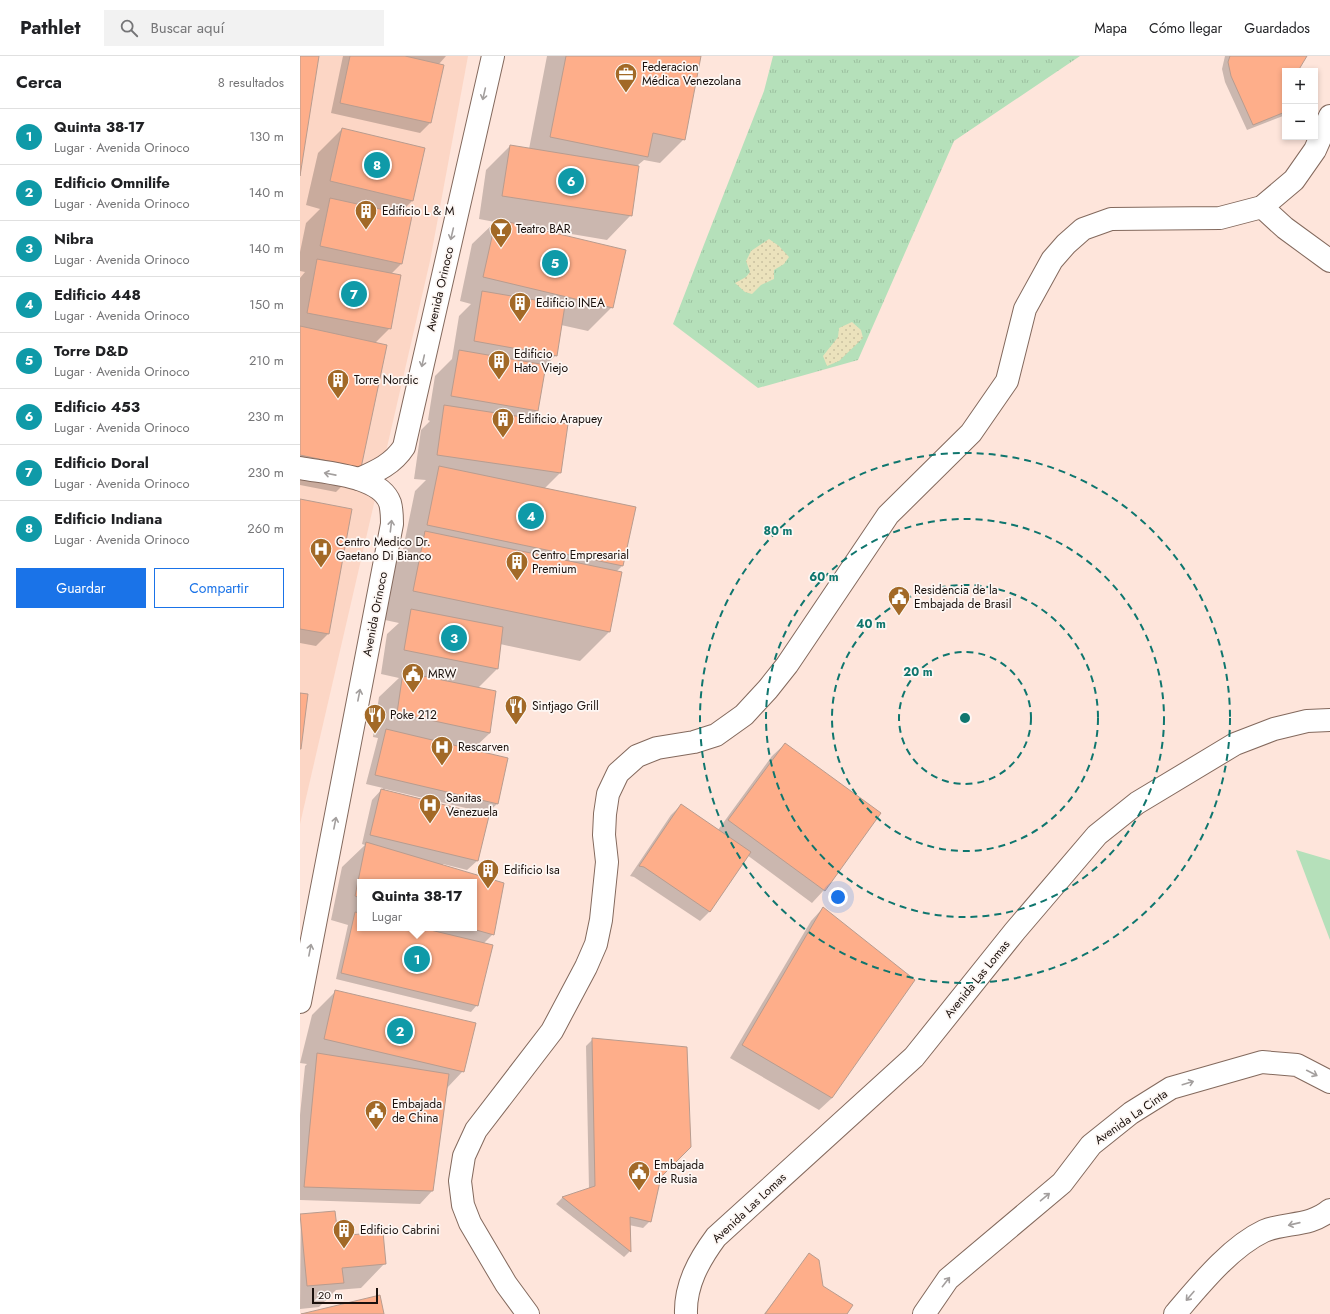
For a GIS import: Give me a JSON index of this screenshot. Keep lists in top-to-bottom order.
{
  "streets": {
    "street": ["Avenida Orinoco", "Avenida Las Lomas", "Avenida La Cinta"]
  },
  "one_way": ["Avenida La Cinta"],
  "places": {
    "office": ["Federacion Médica Venezolana"],
    "building": [
      "Edificio L & M",
      "Edificio INEA",
      "Edificio Hato Viejo",
      "Torre Nordic",
      "Edificio Arapuey",
      "Centro Empresarial Premium",
      "Edificio Isa",
      "Edificio Cabrini"
    ],
    "bar": ["Teatro BAR"],
    "hospital": ["Centro Medico Dr. Gaetano Di Bianco", "Rescarven", "Sanitas Venezuela"],
    "public building": [
      "Residencia de la Embajada de Brasil",
      "MRW",
      "Embajada de China",
      "Embajada de Rusia"
    ],
    "restaurant": ["Sintjago Grill", "Poke 212"]
  },
  "scale_bar": "20 m",
  "page": {
    "header": "Pathlet",
    "search": "Buscar aquí",
    "nav": ["Mapa", "Cómo llegar", "Guardados"],
    "heading": ["Cerca", "8 resultados"],
    "map_buttons": ["+", "−"],
    "list": [
      {
        "mark": "1",
        "name": "Quinta 38-17",
        "note": "Lugar · Avenida Orinoco",
        "value": "130 m"
      },
      {
        "mark": "2",
        "name": "Edificio Omnilife",
        "note": "Lugar · Avenida Orinoco",
        "value": "140 m"
      },
      {
        "mark": "3",
        "name": "Nibra",
        "note": "Lugar · Avenida Orinoco",
        "value": "140 m"
      },
      {
        "mark": "4",
        "name": "Edificio 448",
        "note": "Lugar · Avenida Orinoco",
        "value": "150 m"
      },
      {
        "mark": "5",
        "name": "Torre D&D",
        "note": "Lugar · Avenida Orinoco",
        "value": "210 m"
      },
      {
        "mark": "6",
        "name": "Edificio 453",
        "note": "Lugar · Avenida Orinoco",
        "value": "230 m"
      },
      {
        "mark": "7",
        "name": "Edificio Doral",
        "note": "Lugar · Avenida Orinoco",
        "value": "230 m"
      },
      {
        "mark": "8",
        "name": "Edificio Indiana",
        "note": "Lugar · Avenida Orinoco",
        "value": "260 m"
      }
    ],
    "pins": [
      "8",
      "6",
      "5",
      "7",
      "4",
      "3",
      "1",
      "2"
    ],
    "buttons": ["Guardar", "Compartir"],
    "popup": ["Quinta 38-17", "Lugar"],
    "scale": "20 m"
  },
  "rings": [
    "80 m",
    "60 m",
    "40 m",
    "20 m"
  ]
}
